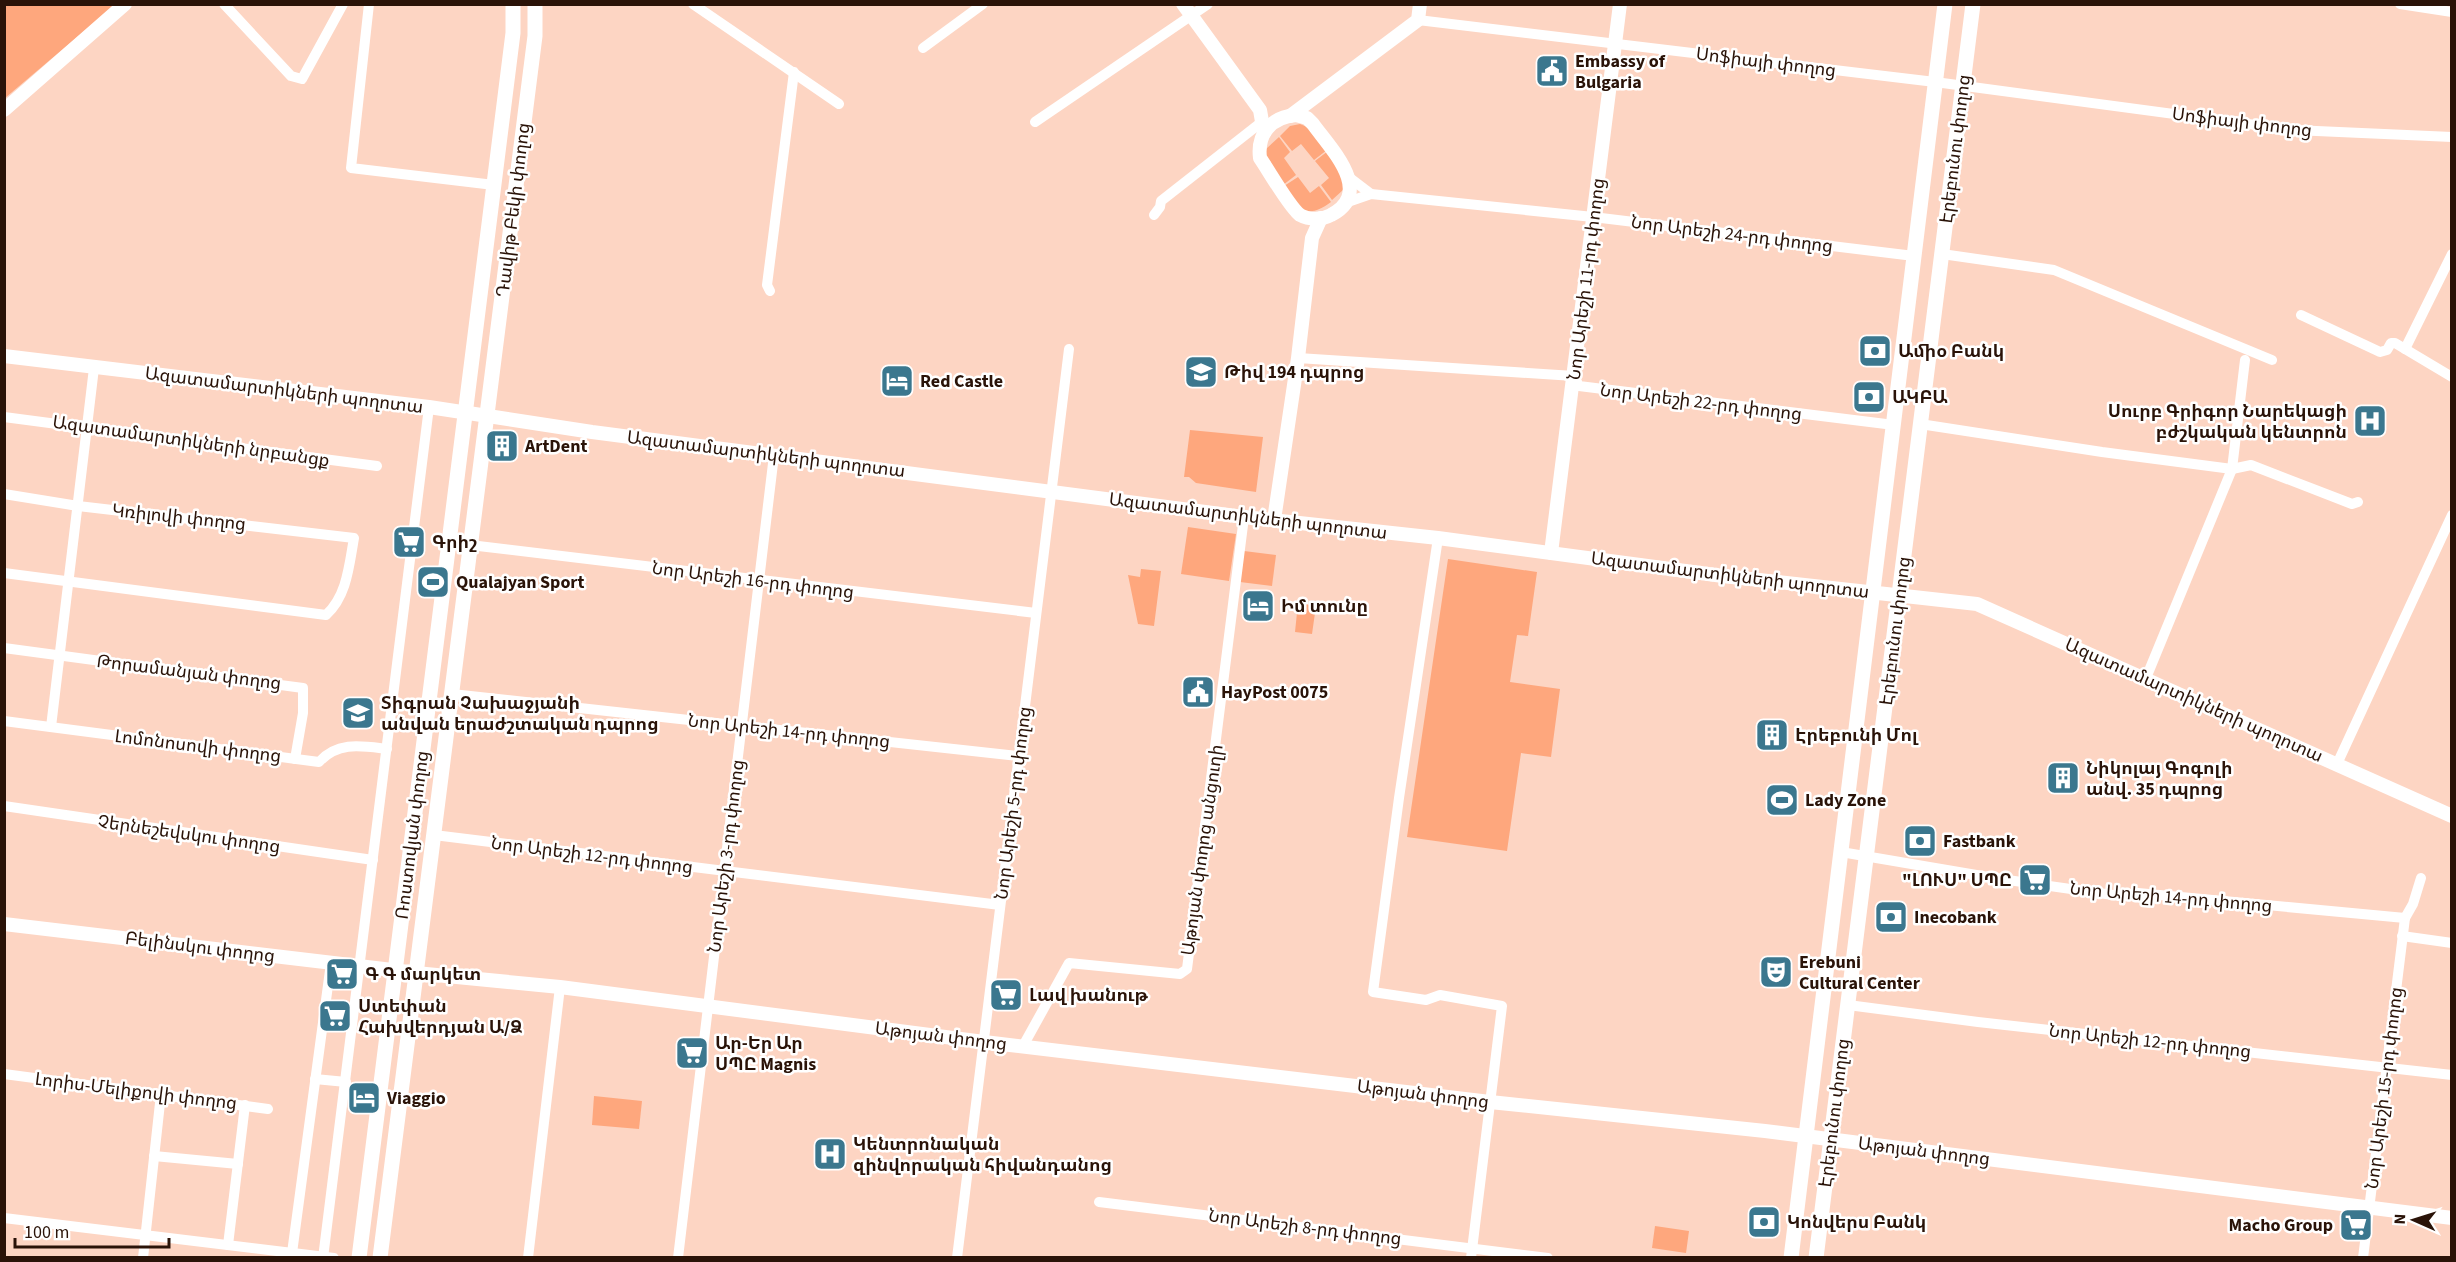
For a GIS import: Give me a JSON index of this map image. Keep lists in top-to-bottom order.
{
  "streets": {
    "main road": ["Էրեբունու փողոց", "Դավիթ Բեկի փողոց", "Ռոստովյան փողոց"],
    "street": [
      "Սոֆիայի փողոց",
      "Նոր Արեշի 24-րդ փողոց",
      "Նոր Արեշի 11-րդ փողոց",
      "Ազատամարտիկների պողոտա",
      "Նոր Արեշի 22-րդ փողոց",
      "Ազատամարտիկների նրբանցք",
      "Կռիլովի փողոց",
      "Նոր Արեշի 16-րդ փողոց",
      "Թորամանյան փողոց",
      "Նոր Արեշի 14-րդ փողոց",
      "Լոմոնոսովի փողոց",
      "Նոր Արեշի 5-րդ փողոց",
      "Չերնեշեվսկու փողոց",
      "Աթոյան փողոց անցուղի",
      "Նոր Արեշի 12-րդ փողոց",
      "Նոր Արեշի 3-րդ փողոց",
      "Բելինսկու փողոց",
      "Աթոյան փողոց",
      "Նոր Արեշի 15-րդ փողոց",
      "Լորիս-Մելիքովի փողոց",
      "Նոր Արեշի 8-րդ փողոց"
    ]
  },
  "crossings": [
    ["Սոֆիայի փողոց", "Էրեբունու փողոց"],
    ["Սոֆիայի փողոց", "Նոր Արեշի 11-րդ փողոց"],
    ["Էրեբունու փողոց", "Նոր Արեշի 24-րդ փողոց"],
    ["Էրեբունու փողոց", "Ազատամարտիկների պողոտա"],
    ["Էրեբունու փողոց", "Նոր Արեշի 22-րդ փողոց"],
    ["Էրեբունու փողոց", "Նոր Արեշի 14-րդ փողոց"],
    ["Էրեբունու փողոց", "Նոր Արեշի 12-րդ փողոց"],
    ["Էրեբունու փողոց", "Աթոյան փողոց"],
    ["Դավիթ Բեկի փողոց", "Ազատամարտիկների պողոտա"],
    ["Դավիթ Բեկի փողոց", "Ռոստովյան փողոց"],
    ["Նոր Արեշի 24-րդ փողոց", "Նոր Արեշի 11-րդ փողոց"],
    ["Նոր Արեշի 11-րդ փողոց", "Ազատամարտիկների պողոտա"],
    ["Նոր Արեշի 11-րդ փողոց", "Նոր Արեշի 22-րդ փողոց"],
    ["Ազատամարտիկների պողոտա", "Նոր Արեշի 5-րդ փողոց"],
    ["Ազատամարտիկների պողոտա", "Ռոստովյան փողոց"],
    ["Ազատամարտիկների պողոտա", "Աթոյան փողոց անցուղի"],
    ["Ազատամարտիկների պողոտա", "Նոր Արեշի 3-րդ փողոց"],
    ["Նոր Արեշի 16-րդ փողոց", "Նոր Արեշի 5-րդ փողոց"],
    ["Նոր Արեշի 16-րդ փողոց", "Ռոստովյան փողոց"],
    ["Նոր Արեշի 16-րդ փողոց", "Նոր Արեշի 3-րդ փողոց"],
    ["Թորամանյան փողոց", "Լոմոնոսովի փողոց"],
    ["Նոր Արեշի 14-րդ փողոց", "Նոր Արեշի 5-րդ փողոց"],
    ["Նոր Արեշի 14-րդ փողոց", "Ռոստովյան փողոց"],
    ["Նոր Արեշի 14-րդ փողոց", "Նոր Արեշի 3-րդ փողոց"],
    ["Նոր Արեշի 14-րդ փողոց", "Նոր Արեշի 15-րդ փողոց"],
    ["Նոր Արեշի 5-րդ փողոց", "Նոր Արեշի 12-րդ փողոց"],
    ["Նոր Արեշի 5-րդ փողոց", "Աթոյան փողոց"],
    ["Ռոստովյան փողոց", "Նոր Արեշի 12-րդ փողոց"],
    ["Ռոստովյան փողոց", "Բելինսկու փողոց"],
    ["Ռոստովյան փողոց", "Աթոյան փողոց"],
    ["Աթոյան փողոց անցուղի", "Աթոյան փողոց"],
    ["Նոր Արեշի 12-րդ փողոց", "Նոր Արեշի 3-րդ փողոց"],
    ["Նոր Արեշի 12-րդ փողոց", "Նոր Արեշի 15-րդ փողոց"],
    ["Նոր Արեշի 3-րդ փողոց", "Աթոյան փողոց"],
    ["Բելինսկու փողոց", "Աթոյան փողոց"],
    ["Աթոյան փողոց", "Նոր Արեշի 15-րդ փողոց"]
  ],
  "places": {
    "public building": ["Embassy of Bulgaria", "HayPost 0075"],
    "bank": [
      "Ամիօ Բանկ",
      "ԱԿԲԱ",
      "Fastbank",
      "Inecobank",
      "Կոնվերս Բանկ"
    ],
    "school or university": ["Թիվ 194 դպրոց", "Տիգրան Չախաջյանի անվան երաժշտական դպրոց"],
    "hotel": ["Red Castle", "Իմ տունը", "Viaggio"],
    "hospital": ["Սուրբ Գրիգոր Նարեկացի բժշկական կենտրոն", "Կենտրոնական զինվորական հիվանդանոց"],
    "building": ["ArtDent", "Էրեբունի Մոլ", "Նիկոլայ Գոգոլի անվ. 35 դպրոց"],
    "supermarket": [
      "Գրիշ",
      "\"ԼՈՒՍ\" ՍՊԸ",
      "Գ Գ մարկետ",
      "Լավ խանութ",
      "Ստեփան Հախվերդյան Ա/Ձ",
      "Ար-Եր Ար ՍՊԸ Magnis",
      "Macho Group"
    ],
    "sports": ["Qualajyan Sport", "Lady Zone"],
    "theatre": ["Erebuni Cultural Center"]
  },
  "scale_bar": "100 m",
  "north": "left"
}
